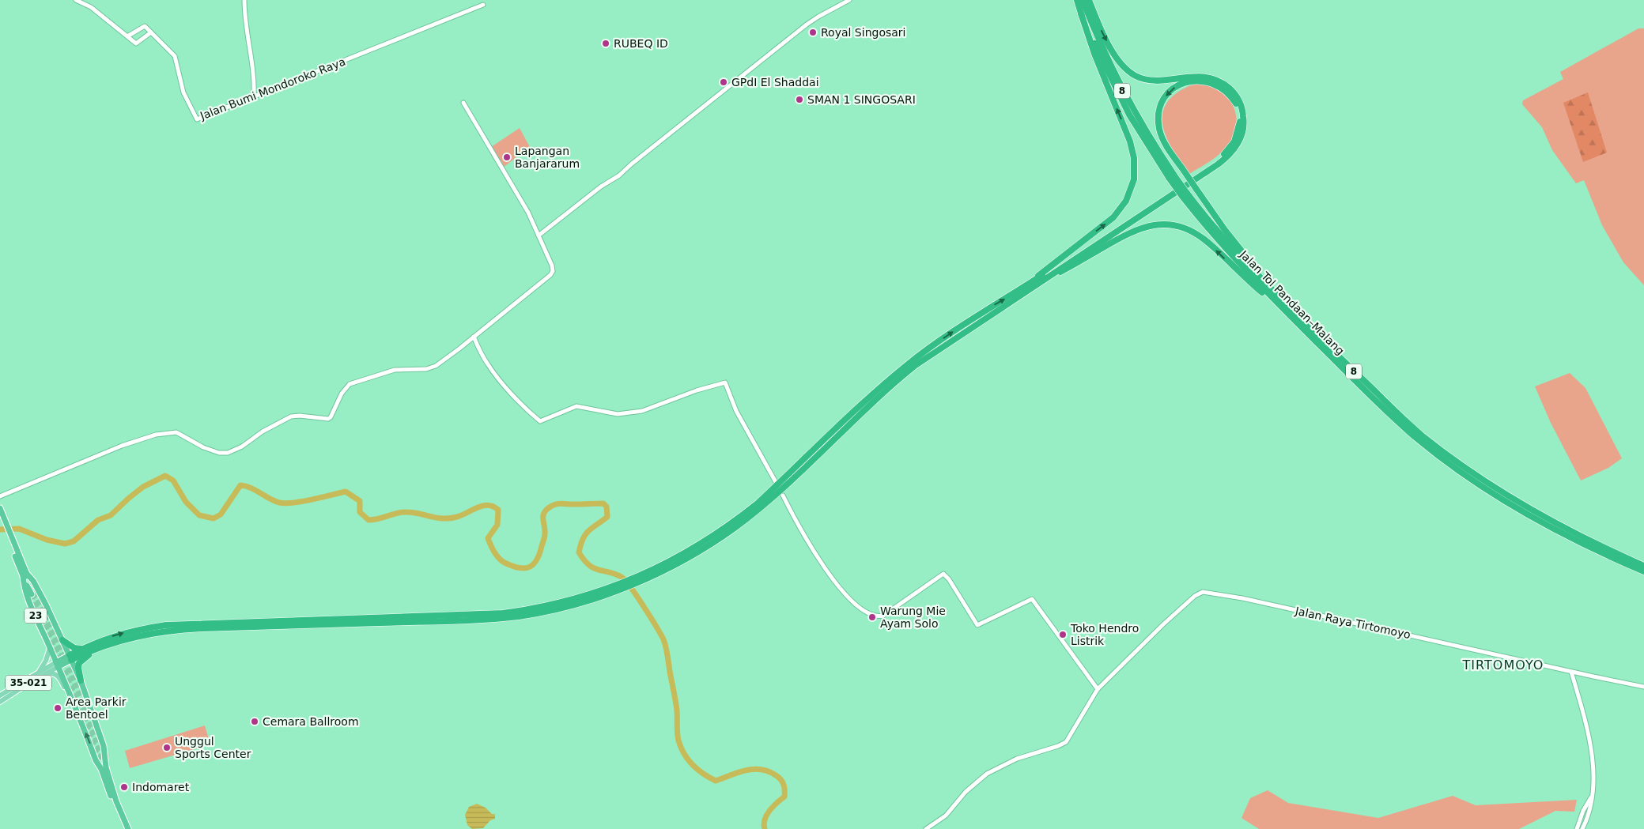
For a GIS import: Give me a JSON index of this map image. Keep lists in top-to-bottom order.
{
  "streets": {
    "highway": ["8", "Jalan Tol Pandaan–Malang", "23"],
    "main road": ["35-021"],
    "street": ["Jalan Bumi Mondoroko Raya", "Jalan Raya Tirtomoyo"]
  },
  "crossings": [
    ["23", "35-021"]
  ],
  "districts": ["TIRTOMOYO"],
  "places": [
    "Royal Singosari",
    "RUBEQ ID",
    "GPdI El Shaddai",
    "SMAN 1 SINGOSARI",
    "Lapangan Banjararum",
    "Warung Mie Ayam Solo",
    "Toko Hendro Listrik",
    "Area Parkir Bentoel",
    "Cemara Ballroom",
    "Unggul Sports Center",
    "Indomaret"
  ]
}
